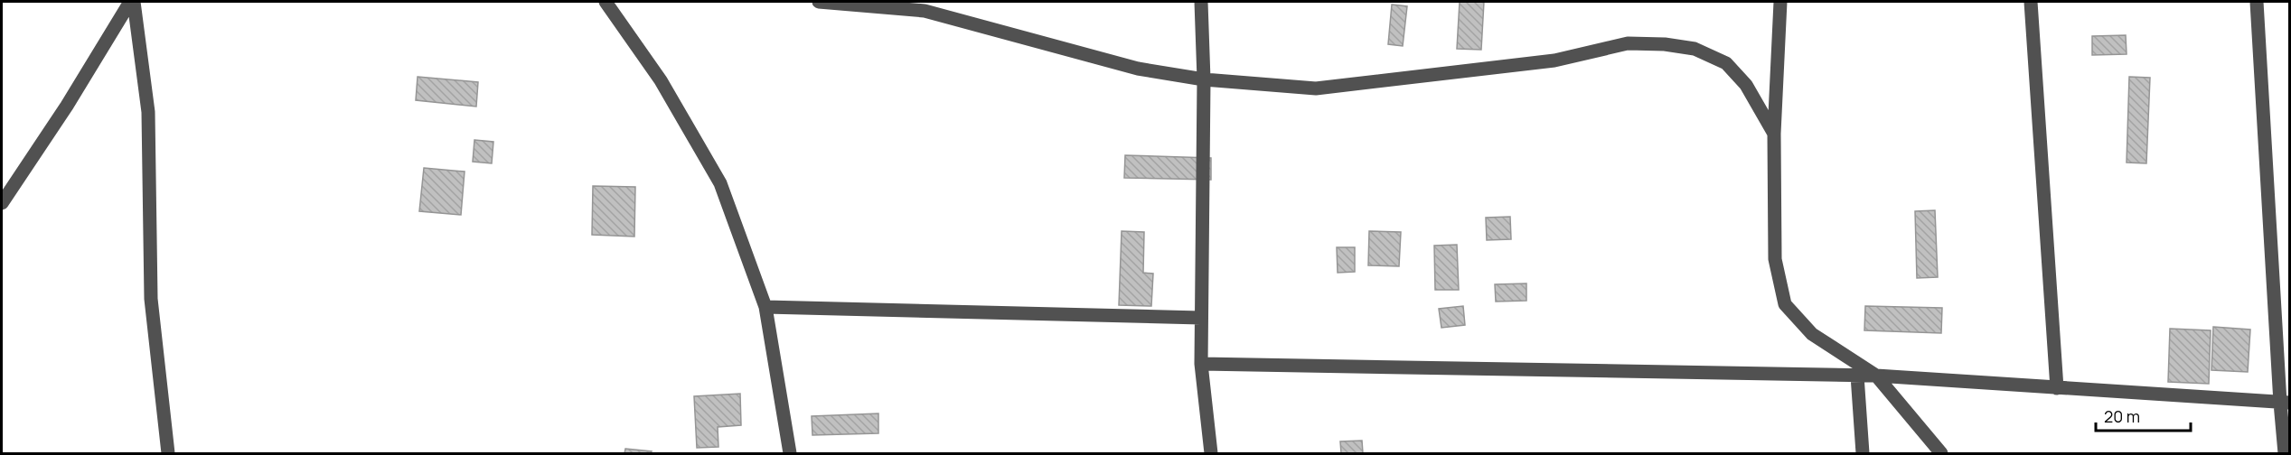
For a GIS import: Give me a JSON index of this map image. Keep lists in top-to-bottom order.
{
  "scale_bar": "20 m"
}
